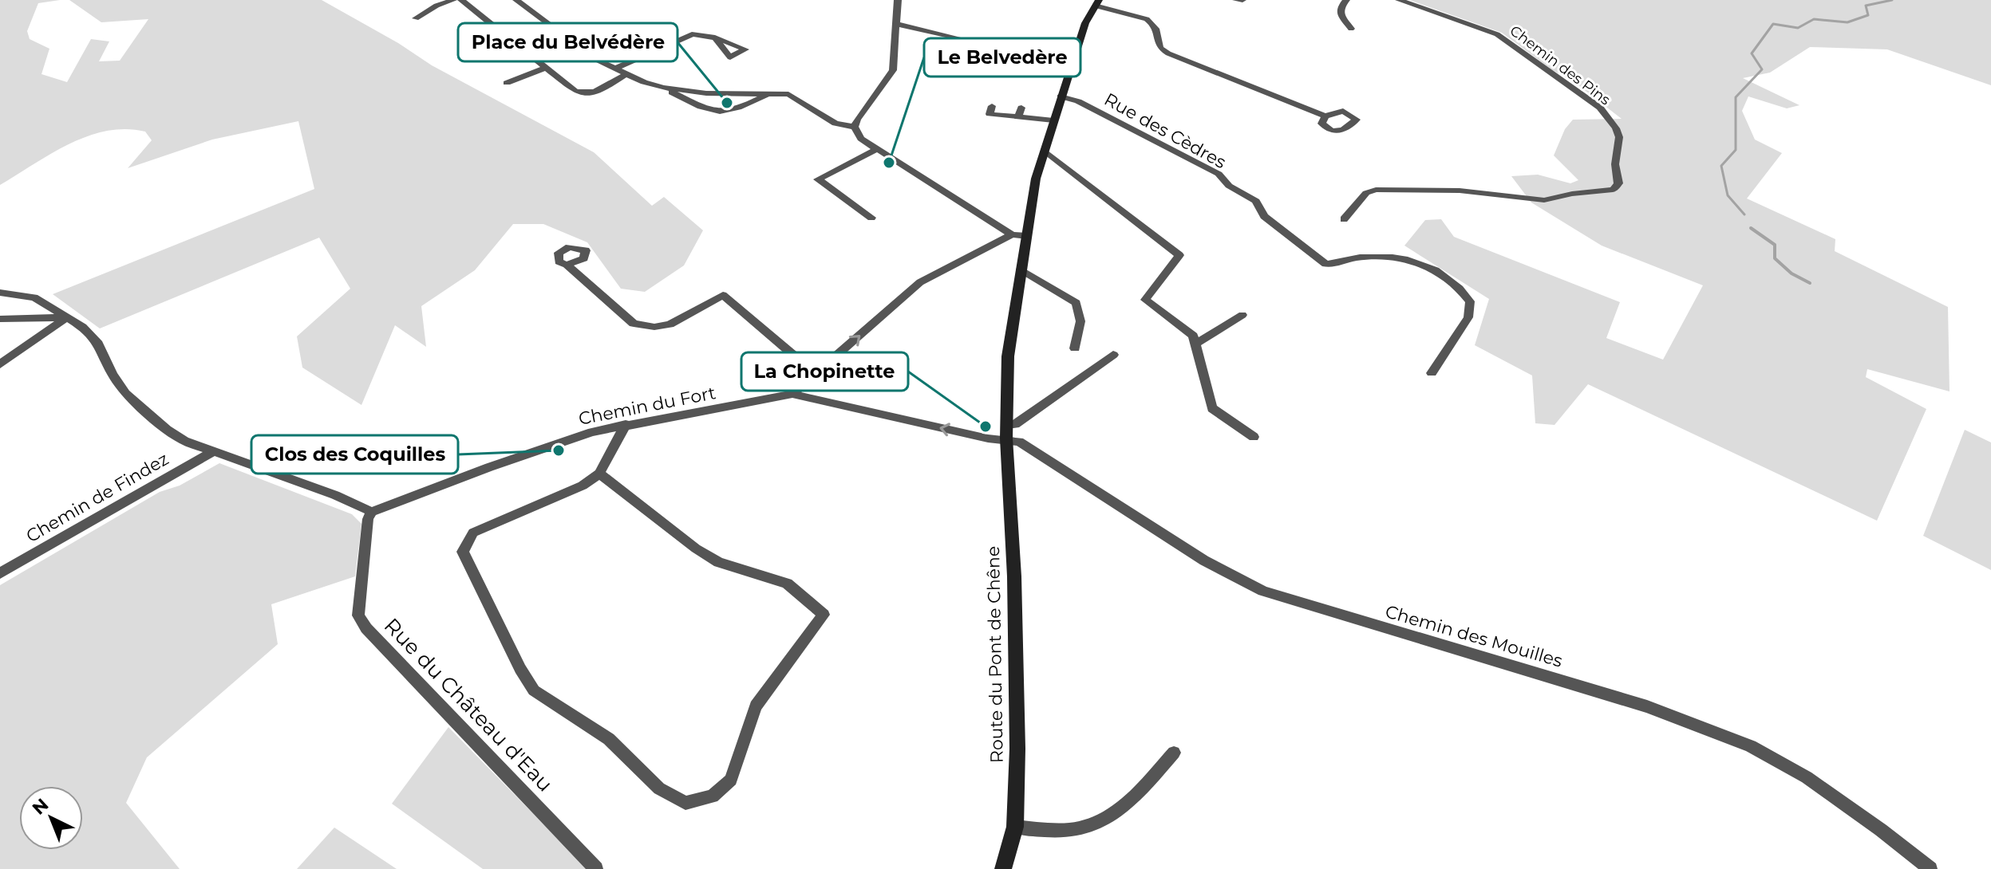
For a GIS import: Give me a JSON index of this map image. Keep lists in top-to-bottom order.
{
  "streets": {
    "street": [
      "Chemin des Pins",
      "Rue des Cèdres",
      "Chemin du Fort",
      "Chemin de Findez",
      "Chemin des Mouilles",
      "Route du Pont de Chêne",
      "Rue du Château d'Eau"
    ]
  },
  "crossings": [
    ["Rue des Cèdres", "Route du Pont de Chêne"],
    ["Chemin du Fort", "Chemin des Mouilles"],
    ["Chemin du Fort", "Route du Pont de Chêne"],
    ["Chemin du Fort", "Rue du Château d'Eau"],
    ["Chemin des Mouilles", "Route du Pont de Chêne"]
  ],
  "places": [
    "Place du Belvédère",
    "Le Belvedère",
    "La Chopinette",
    "Clos des Coquilles"
  ],
  "north": "top left"
}
